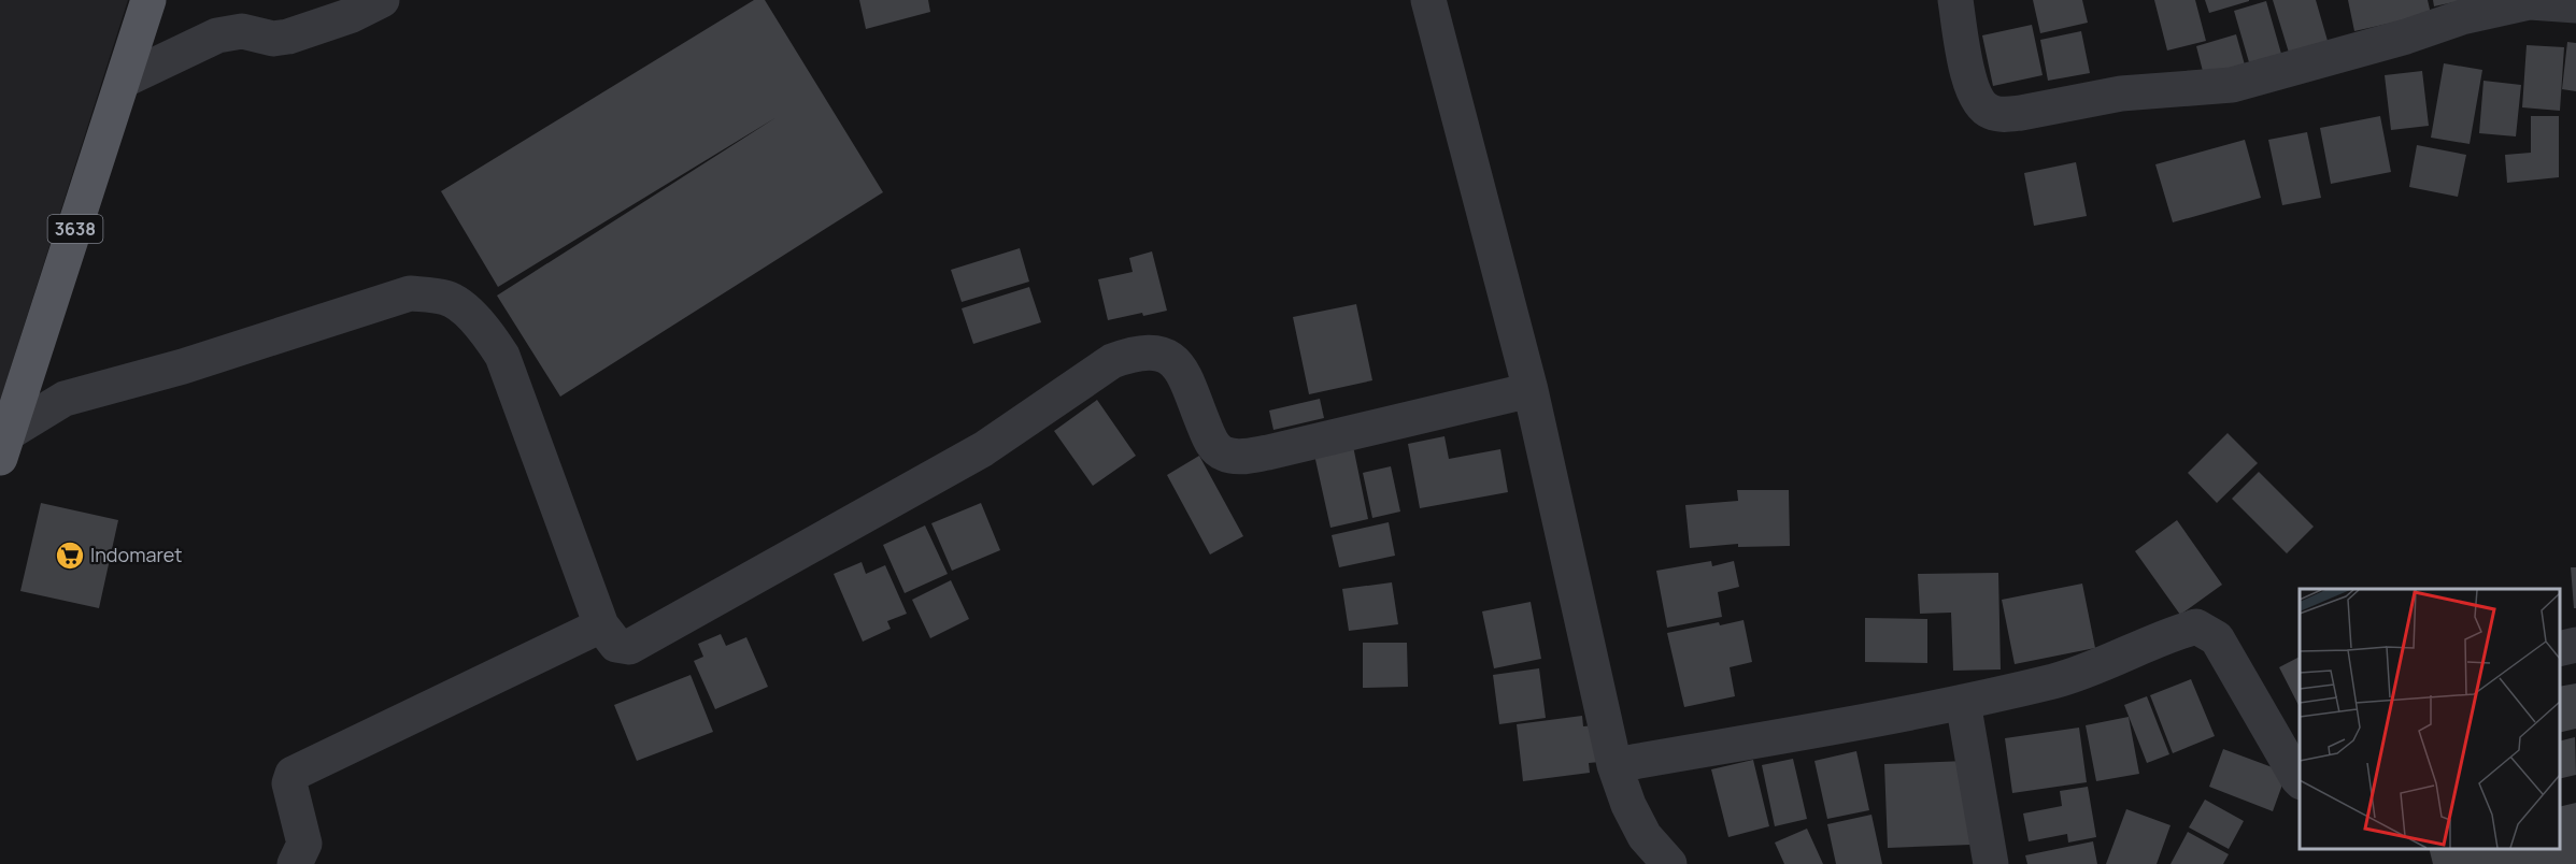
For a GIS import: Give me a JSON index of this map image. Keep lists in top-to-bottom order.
{
  "streets": {
    "main road": ["3638"]
  },
  "places": {
    "supermarket": ["Indomaret"]
  }
}
